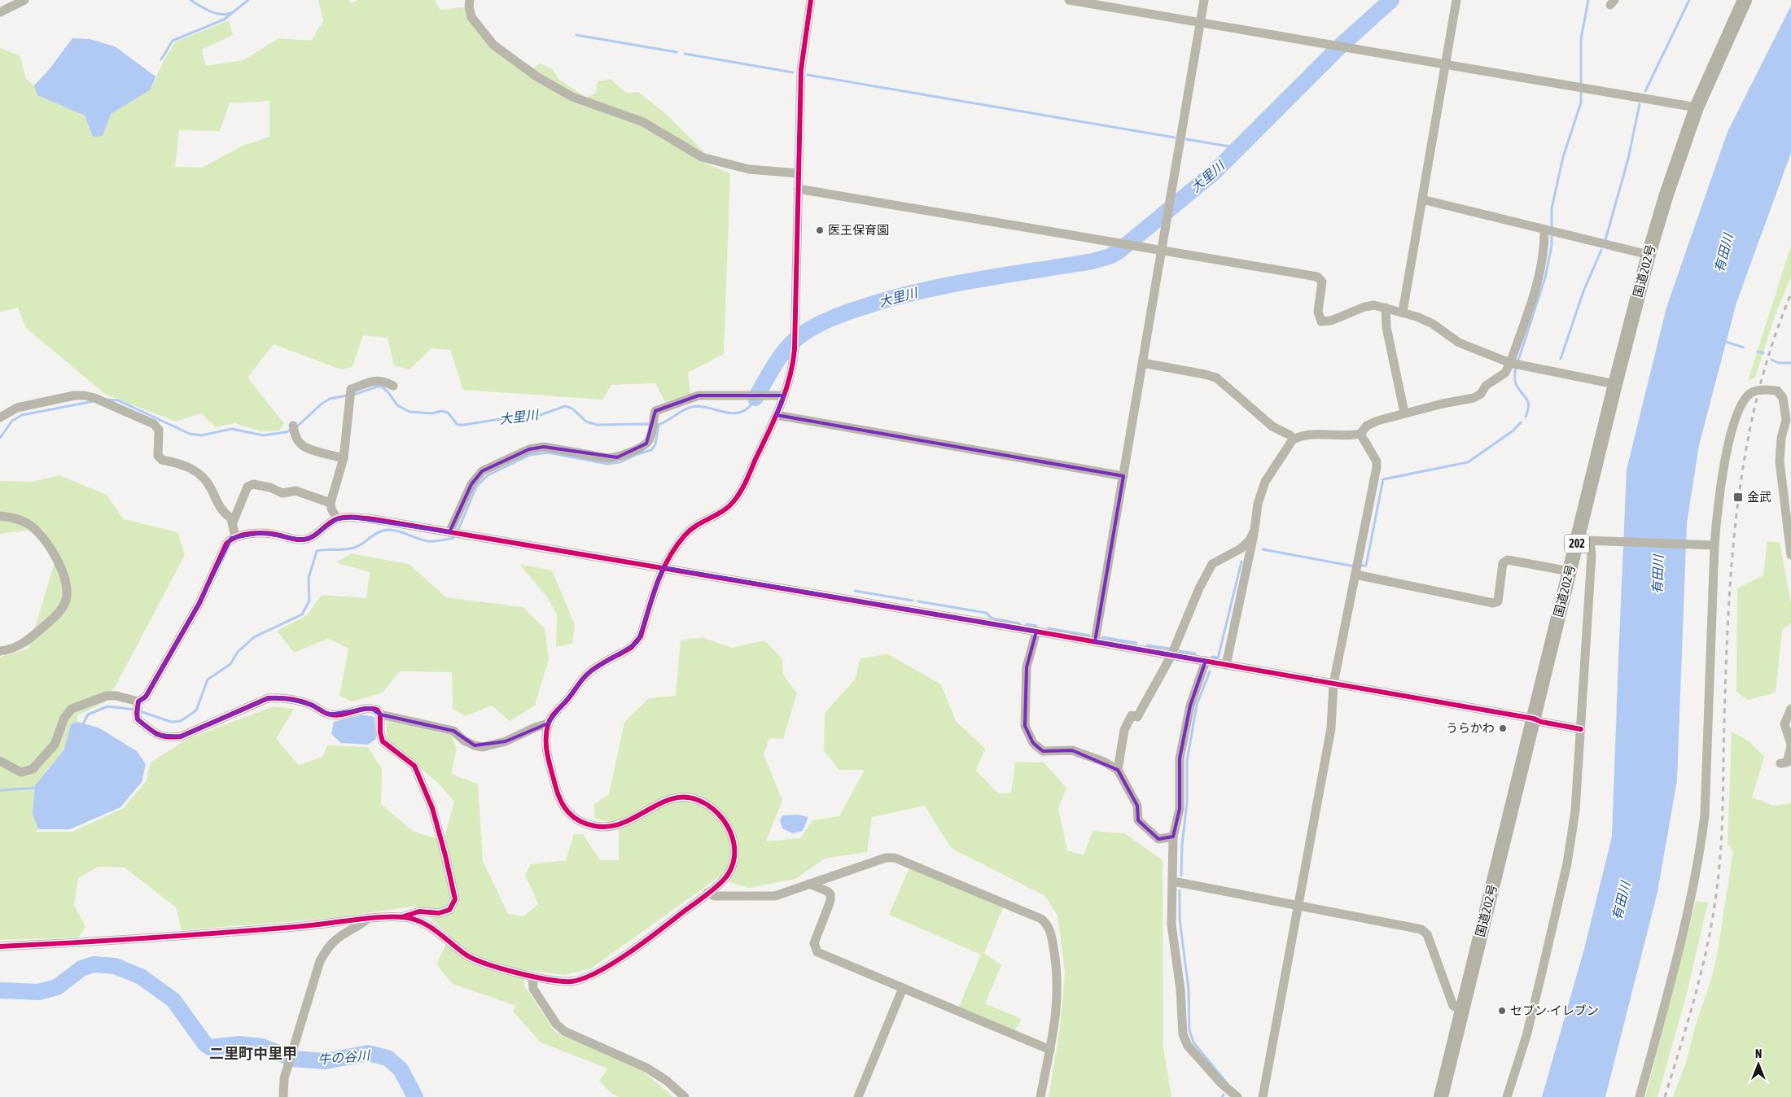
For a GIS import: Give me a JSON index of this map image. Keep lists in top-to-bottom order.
{
  "streets": {
    "highway": ["国道202号", "202"]
  },
  "districts": ["二里町中里甲"],
  "water": ["大里川", "有田川", "牛の谷川"],
  "places": {
    "other": ["医王保育園", "うらかわ", "セブン-イレブン"],
    "transit": ["金武"]
  },
  "north": "top"
}
